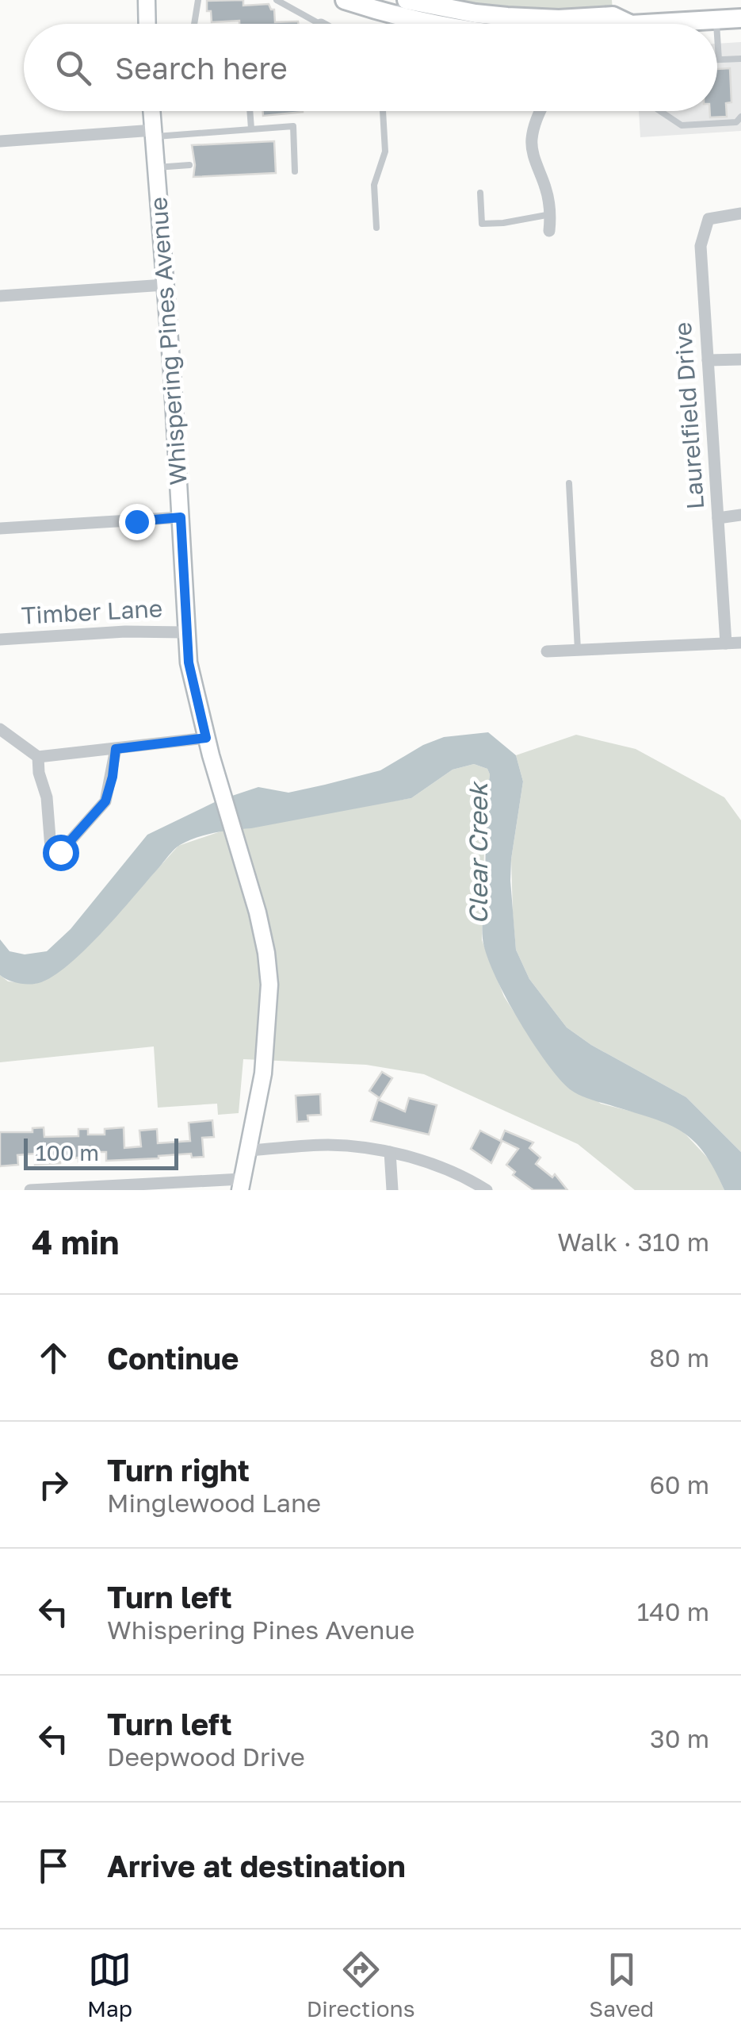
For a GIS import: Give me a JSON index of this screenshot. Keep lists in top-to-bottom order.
{
  "streets": {
    "main road": ["Whispering Pines Avenue"],
    "street": ["Laurelfield Drive", "Timber Lane"]
  },
  "crossings": [
    ["Whispering Pines Avenue", "Timber Lane"]
  ],
  "water": ["Clear Creek"],
  "scale_bar": "100 m",
  "page": {
    "search": "Search here",
    "scale": "100 m",
    "heading": ["4 min", "Walk · 310 m"],
    "list": [
      ["Continue", "80 m"],
      ["Turn right", "Minglewood Lane", "60 m"],
      ["Turn left", "Whispering Pines Avenue", "140 m"],
      ["Turn left", "Deepwood Drive", "30 m"],
      "Arrive at destination"
    ],
    "nav": ["Map", "Directions", "Saved"]
  }
}
